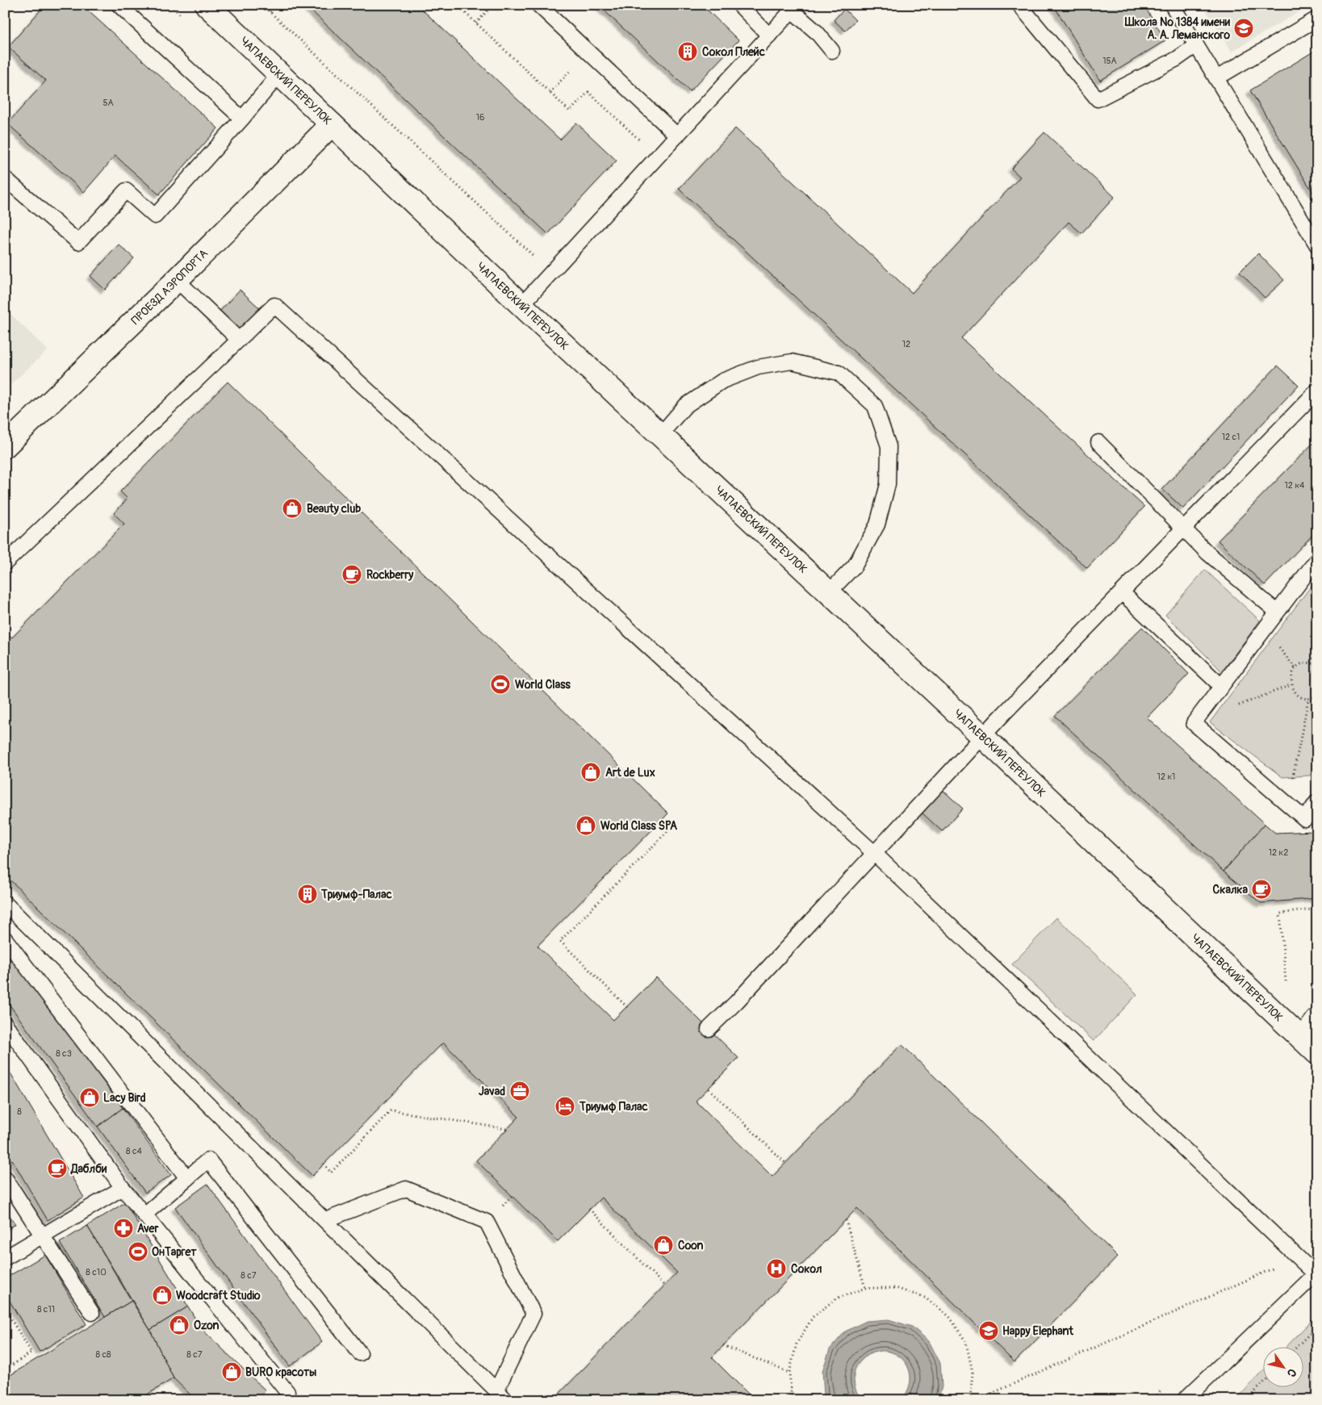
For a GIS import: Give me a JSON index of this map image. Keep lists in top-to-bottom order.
{
  "streets": {
    "street": ["ЧАПАЕВСКИЙ ПЕРЕУЛОК", "ПРОЕЗД АЭРОПОРТА"]
  },
  "crossings": [
    ["ЧАПАЕВСКИЙ ПЕРЕУЛОК", "ПРОЕЗД АЭРОПОРТА"]
  ],
  "places": {
    "school or university": ["Школа № 1384 имени А. А. Леманского", "Happy Elephant"],
    "building": ["Сокол Плейс", "Триумф-Палас"],
    "shop": [
      "Beauty club",
      "Art de Lux",
      "World Class SPA",
      "Lacy Bird",
      "Coon",
      "Woodcraft Studio",
      "Ozon",
      "BURO красоты"
    ],
    "cafe": ["Rockberry", "Скалка", "Даблби"],
    "sports": ["World Class", "ОнТаргет"],
    "office": ["Javad"],
    "hotel": ["Триумф Палас"],
    "pharmacy": ["Aver"],
    "hospital": ["Сокол"]
  },
  "house_numbers": [
    "15А",
    "5А",
    "16",
    "12",
    "12 с1",
    "12 к4",
    "12 к1",
    "12 к2",
    "8 с3",
    "8",
    "8 с4",
    "8 с10",
    "8 с7",
    "8 с11",
    "8 с8",
    "8 с7"
  ],
  "north": "bottom right"
}
